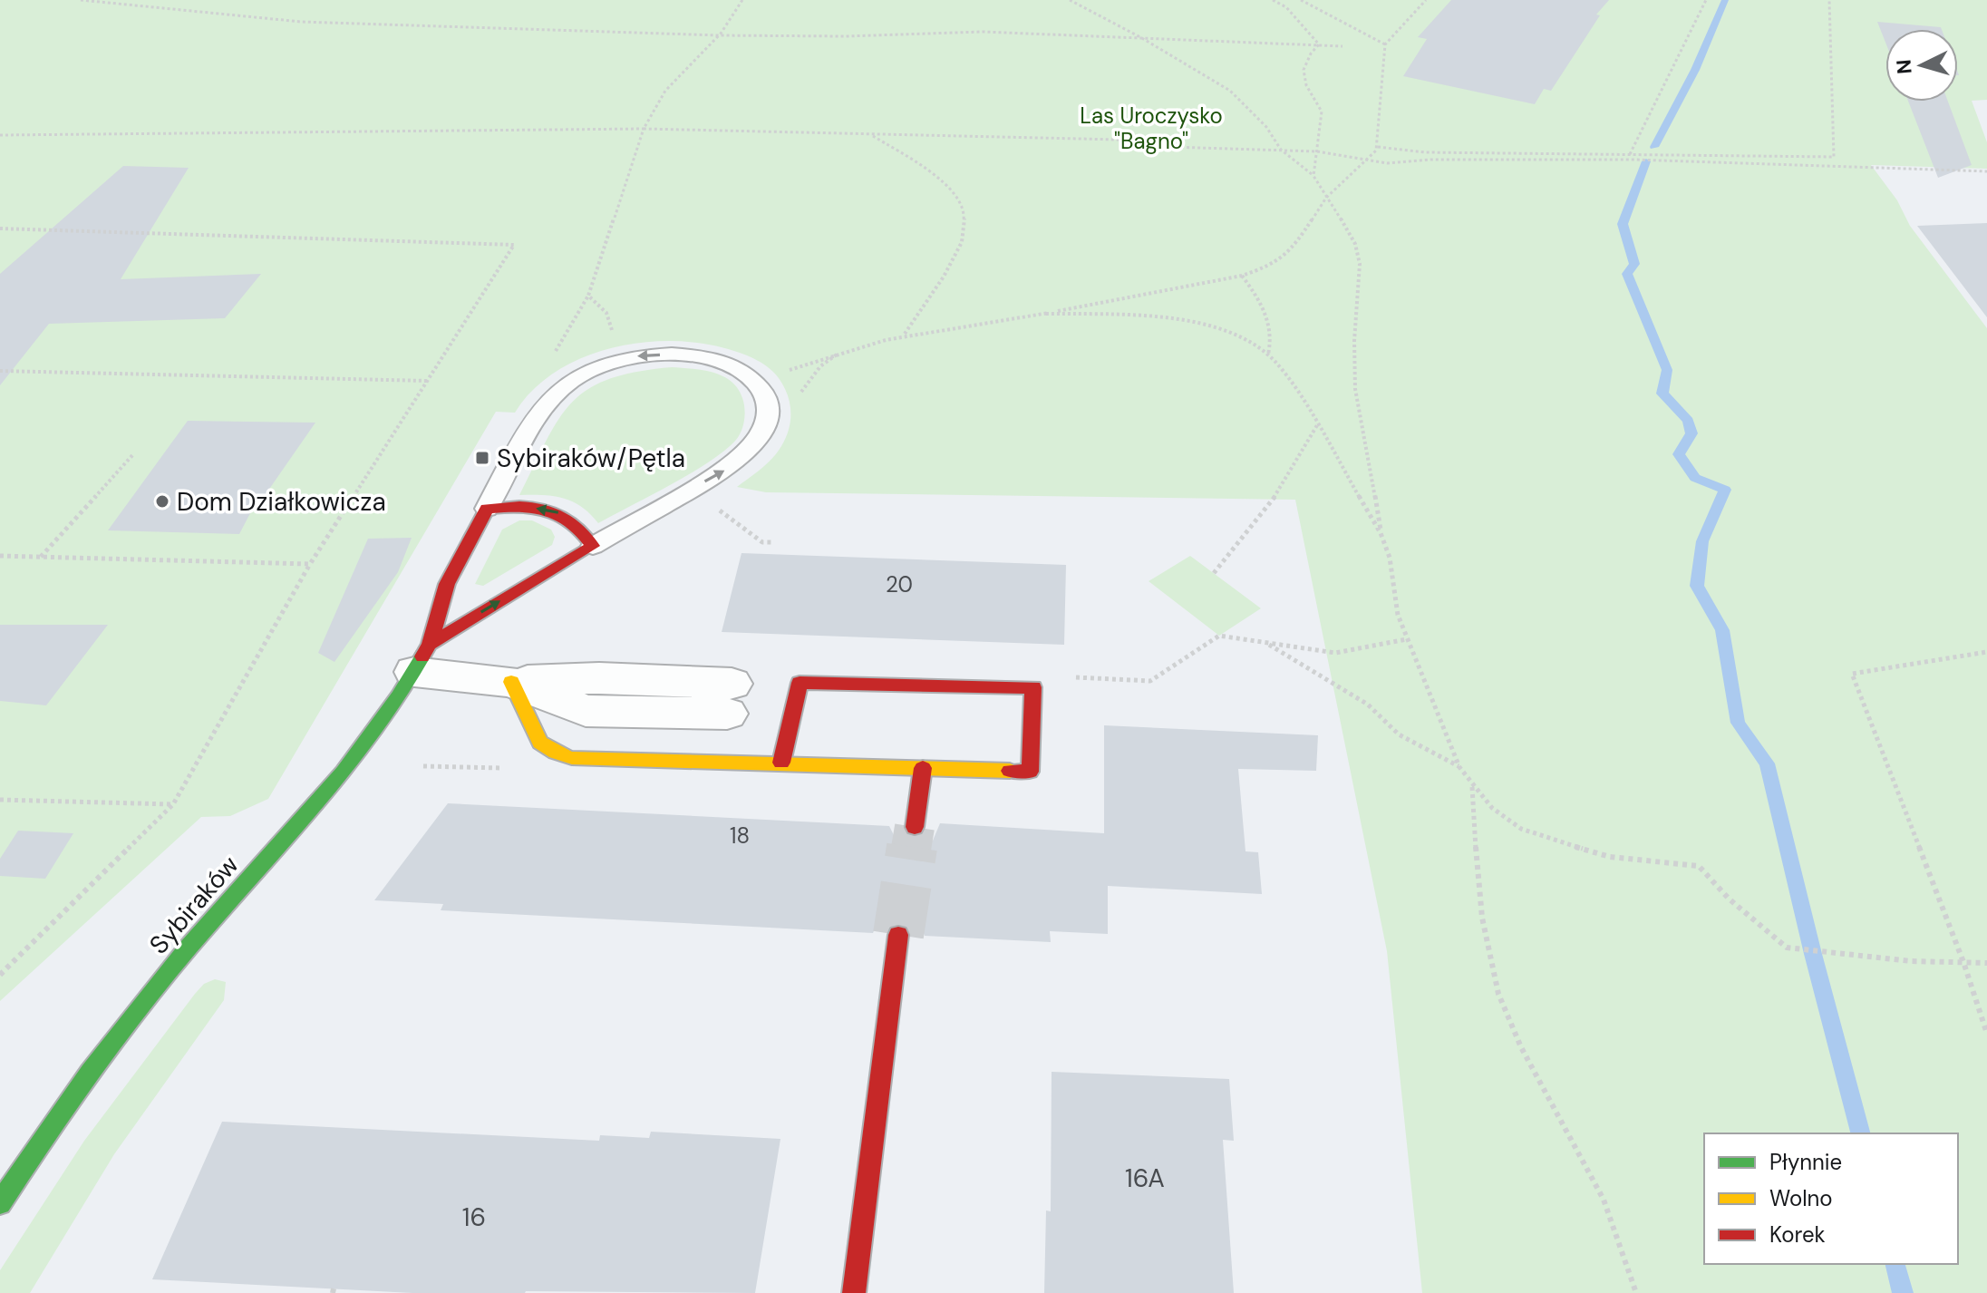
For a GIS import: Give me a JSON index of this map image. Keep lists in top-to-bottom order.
{
  "streets": {
    "street": ["Sybiraków"]
  },
  "parks": ["Las Uroczysko \"Bagno\""],
  "places": {
    "transit": ["Sybiraków/Pętla"],
    "other": ["Dom Działkowicza"]
  },
  "house_numbers": [
    "20",
    "18",
    "16A",
    "16"
  ],
  "legend": ["Płynnie", "Wolno", "Korek"],
  "north": "left"
}
